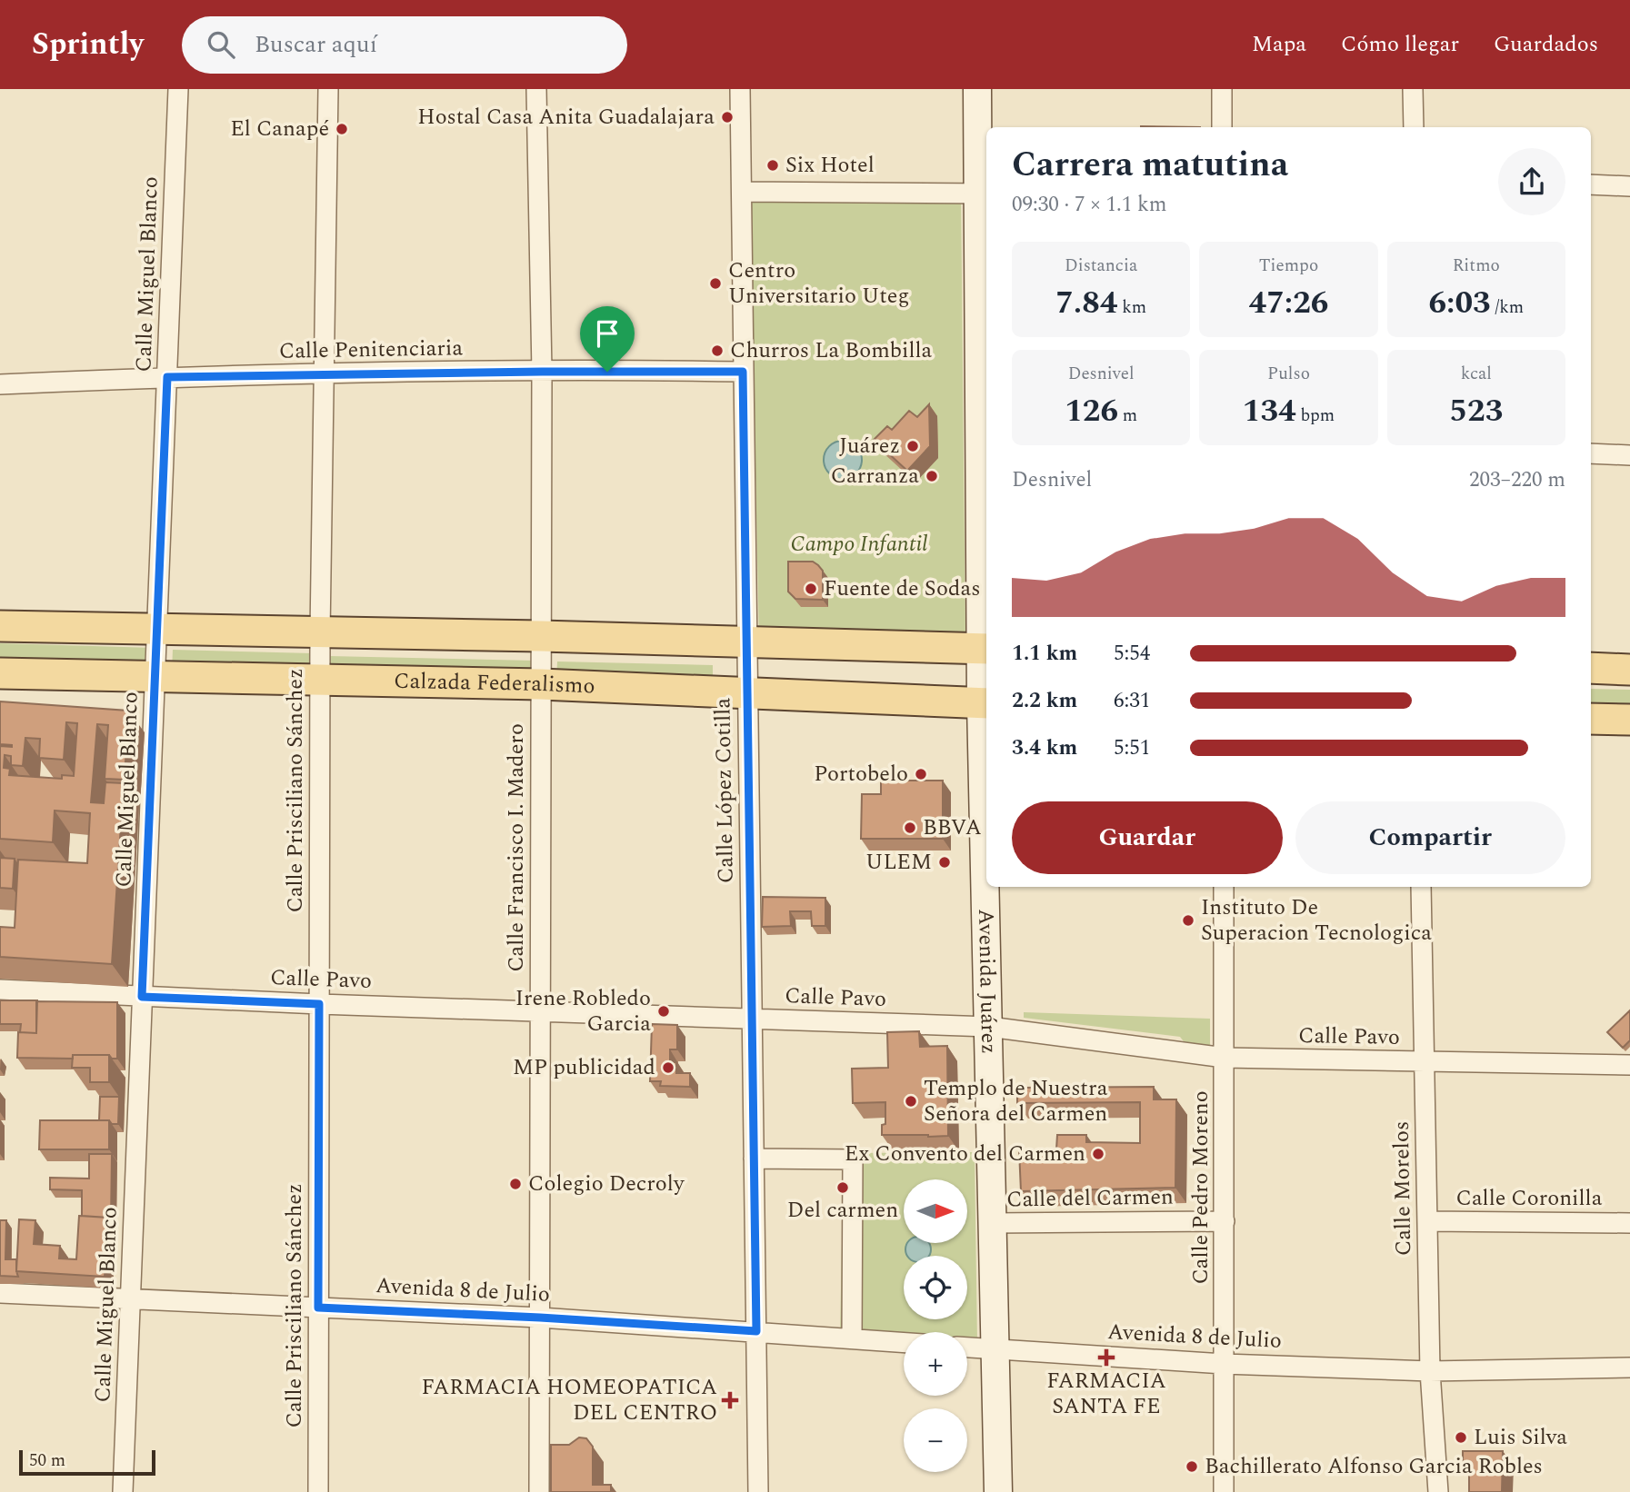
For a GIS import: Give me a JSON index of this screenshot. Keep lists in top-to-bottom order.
{
  "streets": {
    "main road": ["Calzada Federalismo", "Avenida Juárez"],
    "street": [
      "Calle Miguel Blanco",
      "Calle Penitenciaria",
      "Calle Prisciliano Sánchez",
      "Calle López Cotilla",
      "Calle Francisco I. Madero",
      "Calle Pavo",
      "Calle Pedro Moreno",
      "Calle Morelos",
      "Calle del Carmen",
      "Calle Coronilla",
      "Avenida 8 de Julio"
    ]
  },
  "crossings": [
    ["Calle Miguel Blanco", "Calle Penitenciaria"],
    ["Calle Miguel Blanco", "Calzada Federalismo"],
    ["Calle Miguel Blanco", "Calle Pavo"],
    ["Calle Miguel Blanco", "Avenida 8 de Julio"],
    ["Calle Penitenciaria", "Calle Prisciliano Sánchez"],
    ["Calle Penitenciaria", "Calle López Cotilla"],
    ["Calle Penitenciaria", "Calle Francisco I. Madero"],
    ["Calzada Federalismo", "Calle Prisciliano Sánchez"],
    ["Calzada Federalismo", "Calle López Cotilla"],
    ["Calzada Federalismo", "Calle Francisco I. Madero"],
    ["Calzada Federalismo", "Avenida Juárez"],
    ["Calle Prisciliano Sánchez", "Calle Pavo"],
    ["Calle Prisciliano Sánchez", "Avenida 8 de Julio"],
    ["Calle López Cotilla", "Calle Pavo"],
    ["Calle López Cotilla", "Avenida 8 de Julio"],
    ["Calle Francisco I. Madero", "Calle Pavo"],
    ["Calle Francisco I. Madero", "Avenida 8 de Julio"],
    ["Calle Pavo", "Avenida Juárez"],
    ["Calle Pavo", "Calle Pedro Moreno"],
    ["Calle Pavo", "Calle Morelos"],
    ["Avenida Juárez", "Calle del Carmen"],
    ["Avenida Juárez", "Avenida 8 de Julio"],
    ["Calle Pedro Moreno", "Calle del Carmen"],
    ["Calle Pedro Moreno", "Avenida 8 de Julio"],
    ["Calle Morelos", "Calle Coronilla"],
    ["Calle Morelos", "Avenida 8 de Julio"]
  ],
  "parks": ["Campo Infantil"],
  "places": {
    "other": [
      "Hostal Casa Anita Guadalajara",
      "El Canapé",
      "Six Hotel",
      "Centro Universitario Uteg",
      "Churros La Bombilla",
      "Juárez",
      "Carranza",
      "Fuente de Sodas",
      "Portobelo",
      "BBVA",
      "ULEM",
      "Instituto De Superacion Tecnologica",
      "Irene Robledo Garcia",
      "MP publicidad",
      "Templo de Nuestra Señora del Carmen",
      "Ex Convento del Carmen",
      "Colegio Decroly",
      "Del carmen",
      "Luis Silva",
      "Bachillerato Alfonso Garcia Robles"
    ],
    "health": ["FARMACIA SANTA FE", "FARMACIA HOMEOPATICA DEL CENTRO"]
  },
  "scale_bar": "50 m",
  "north": "right",
  "page": {
    "header": "Sprintly",
    "search": "Buscar aquí",
    "nav": ["Mapa", "Cómo llegar", "Guardados"],
    "heading": ["Carrera matutina", "09:30 · 7 × 1.1 km"],
    "stats": [
      ["Distancia", "7.84 km"],
      ["Tiempo", "47:26"],
      ["Ritmo", "6:03 /km"],
      ["Desnivel", "126 m"],
      ["Pulso", "134 bpm"],
      ["kcal", "523"]
    ],
    "chart": ["Desnivel", "203–220 m"],
    "list": [
      {
        "name": "1.1 km",
        "note": "5:54"
      },
      {
        "name": "2.2 km",
        "note": "6:31"
      },
      {
        "name": "3.4 km",
        "note": "5:51"
      }
    ],
    "buttons": ["Guardar", "Compartir"],
    "map_buttons": ["+", "−"],
    "scale": "50 m"
  }
}
